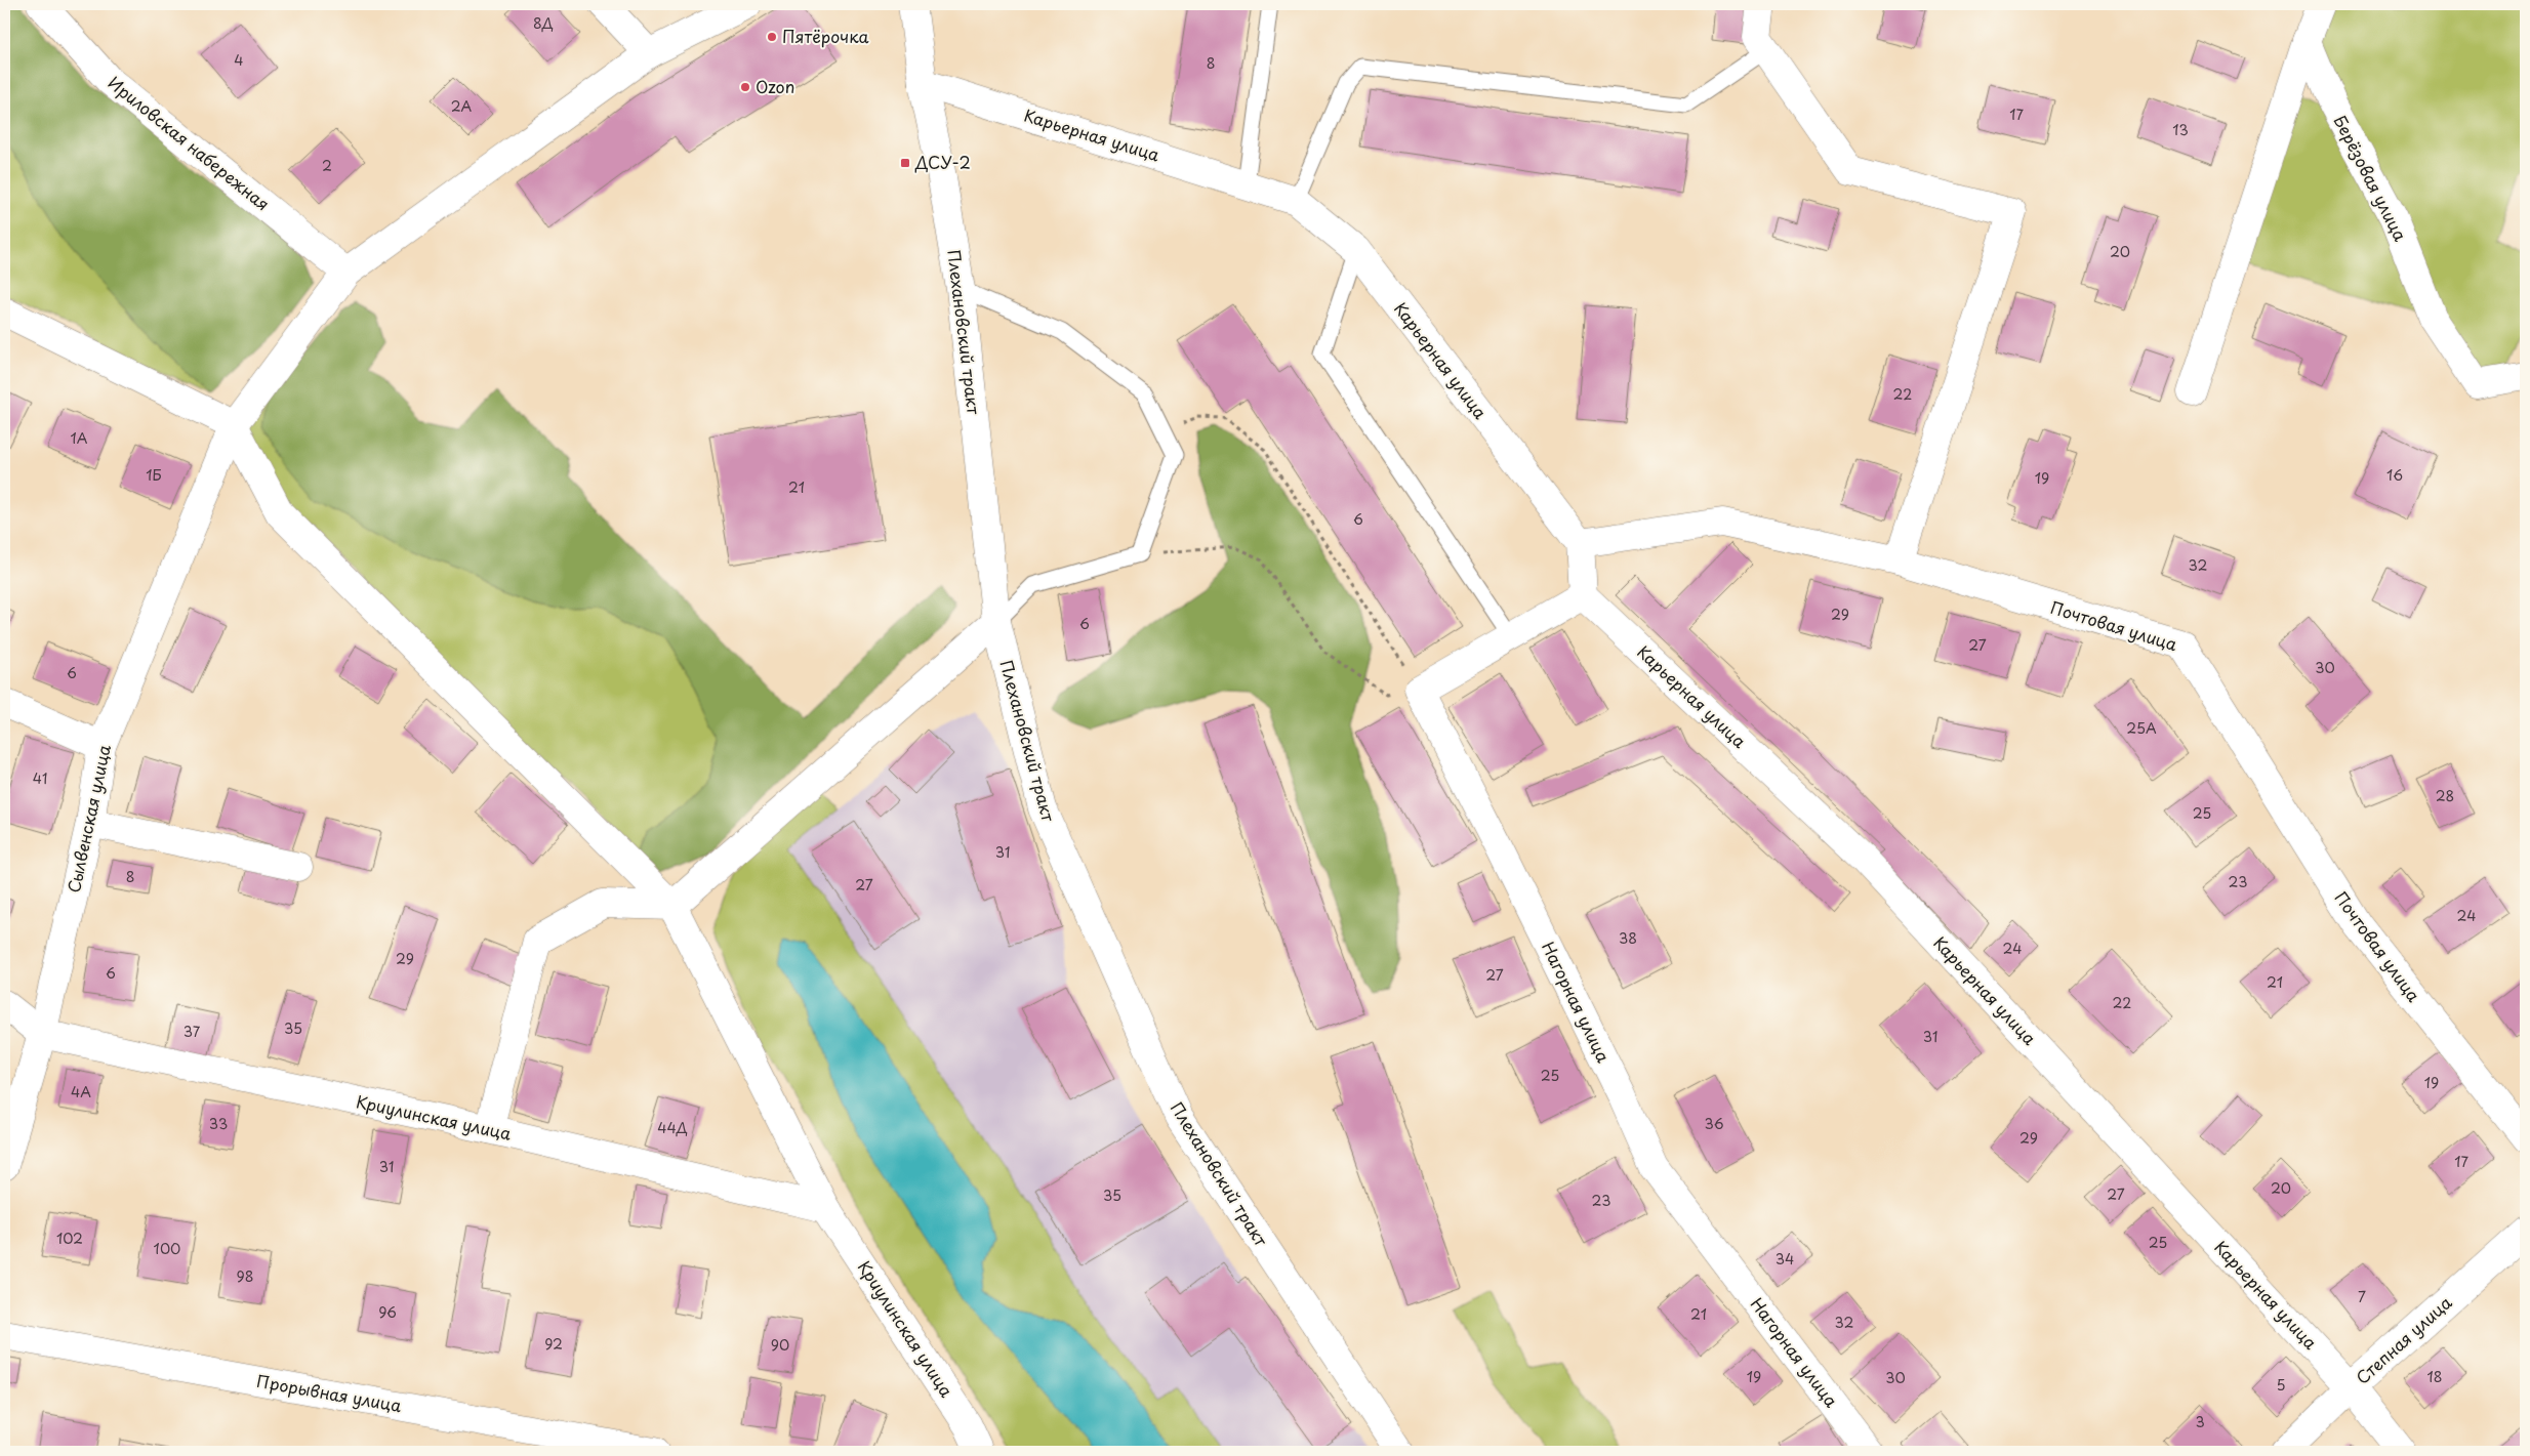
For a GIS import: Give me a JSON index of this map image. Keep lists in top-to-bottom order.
{
  "streets": {
    "street": [
      "Карьерная улица",
      "Ириловская набережная",
      "Берёзовая улица",
      "Плехановский тракт",
      "Почтовая улица",
      "Сылвенская улица",
      "Нагорная улица",
      "Криулинская улица",
      "Степная улица",
      "Прорывная улица"
    ]
  },
  "crossings": [
    ["Карьерная улица", "Плехановский тракт"],
    ["Карьерная улица", "Почтовая улица"],
    ["Карьерная улица", "Степная улица"],
    ["Ириловская набережная", "Сылвенская улица"],
    ["Сылвенская улица", "Криулинская улица"]
  ],
  "places": {
    "other": ["Пятёрочка", "Ozon"],
    "transit": ["ДСУ-2"]
  },
  "house_numbers": [
    "8Д",
    "4",
    "8",
    "2А",
    "17",
    "13",
    "2",
    "20",
    "22",
    "1А",
    "1Б",
    "16",
    "19",
    "21",
    "6",
    "32",
    "29",
    "6",
    "27",
    "30",
    "6",
    "25А",
    "41",
    "28",
    "25",
    "31",
    "8",
    "23",
    "27",
    "24",
    "38",
    "24",
    "29",
    "6",
    "27",
    "21",
    "22",
    "35",
    "37",
    "31",
    "25",
    "19",
    "4А",
    "33",
    "36",
    "44Д",
    "29",
    "17",
    "31",
    "20",
    "27",
    "35",
    "23",
    "102",
    "25",
    "100",
    "34",
    "98",
    "7",
    "96",
    "21",
    "32",
    "92",
    "90",
    "19",
    "18",
    "30",
    "5",
    "3"
  ]
}
